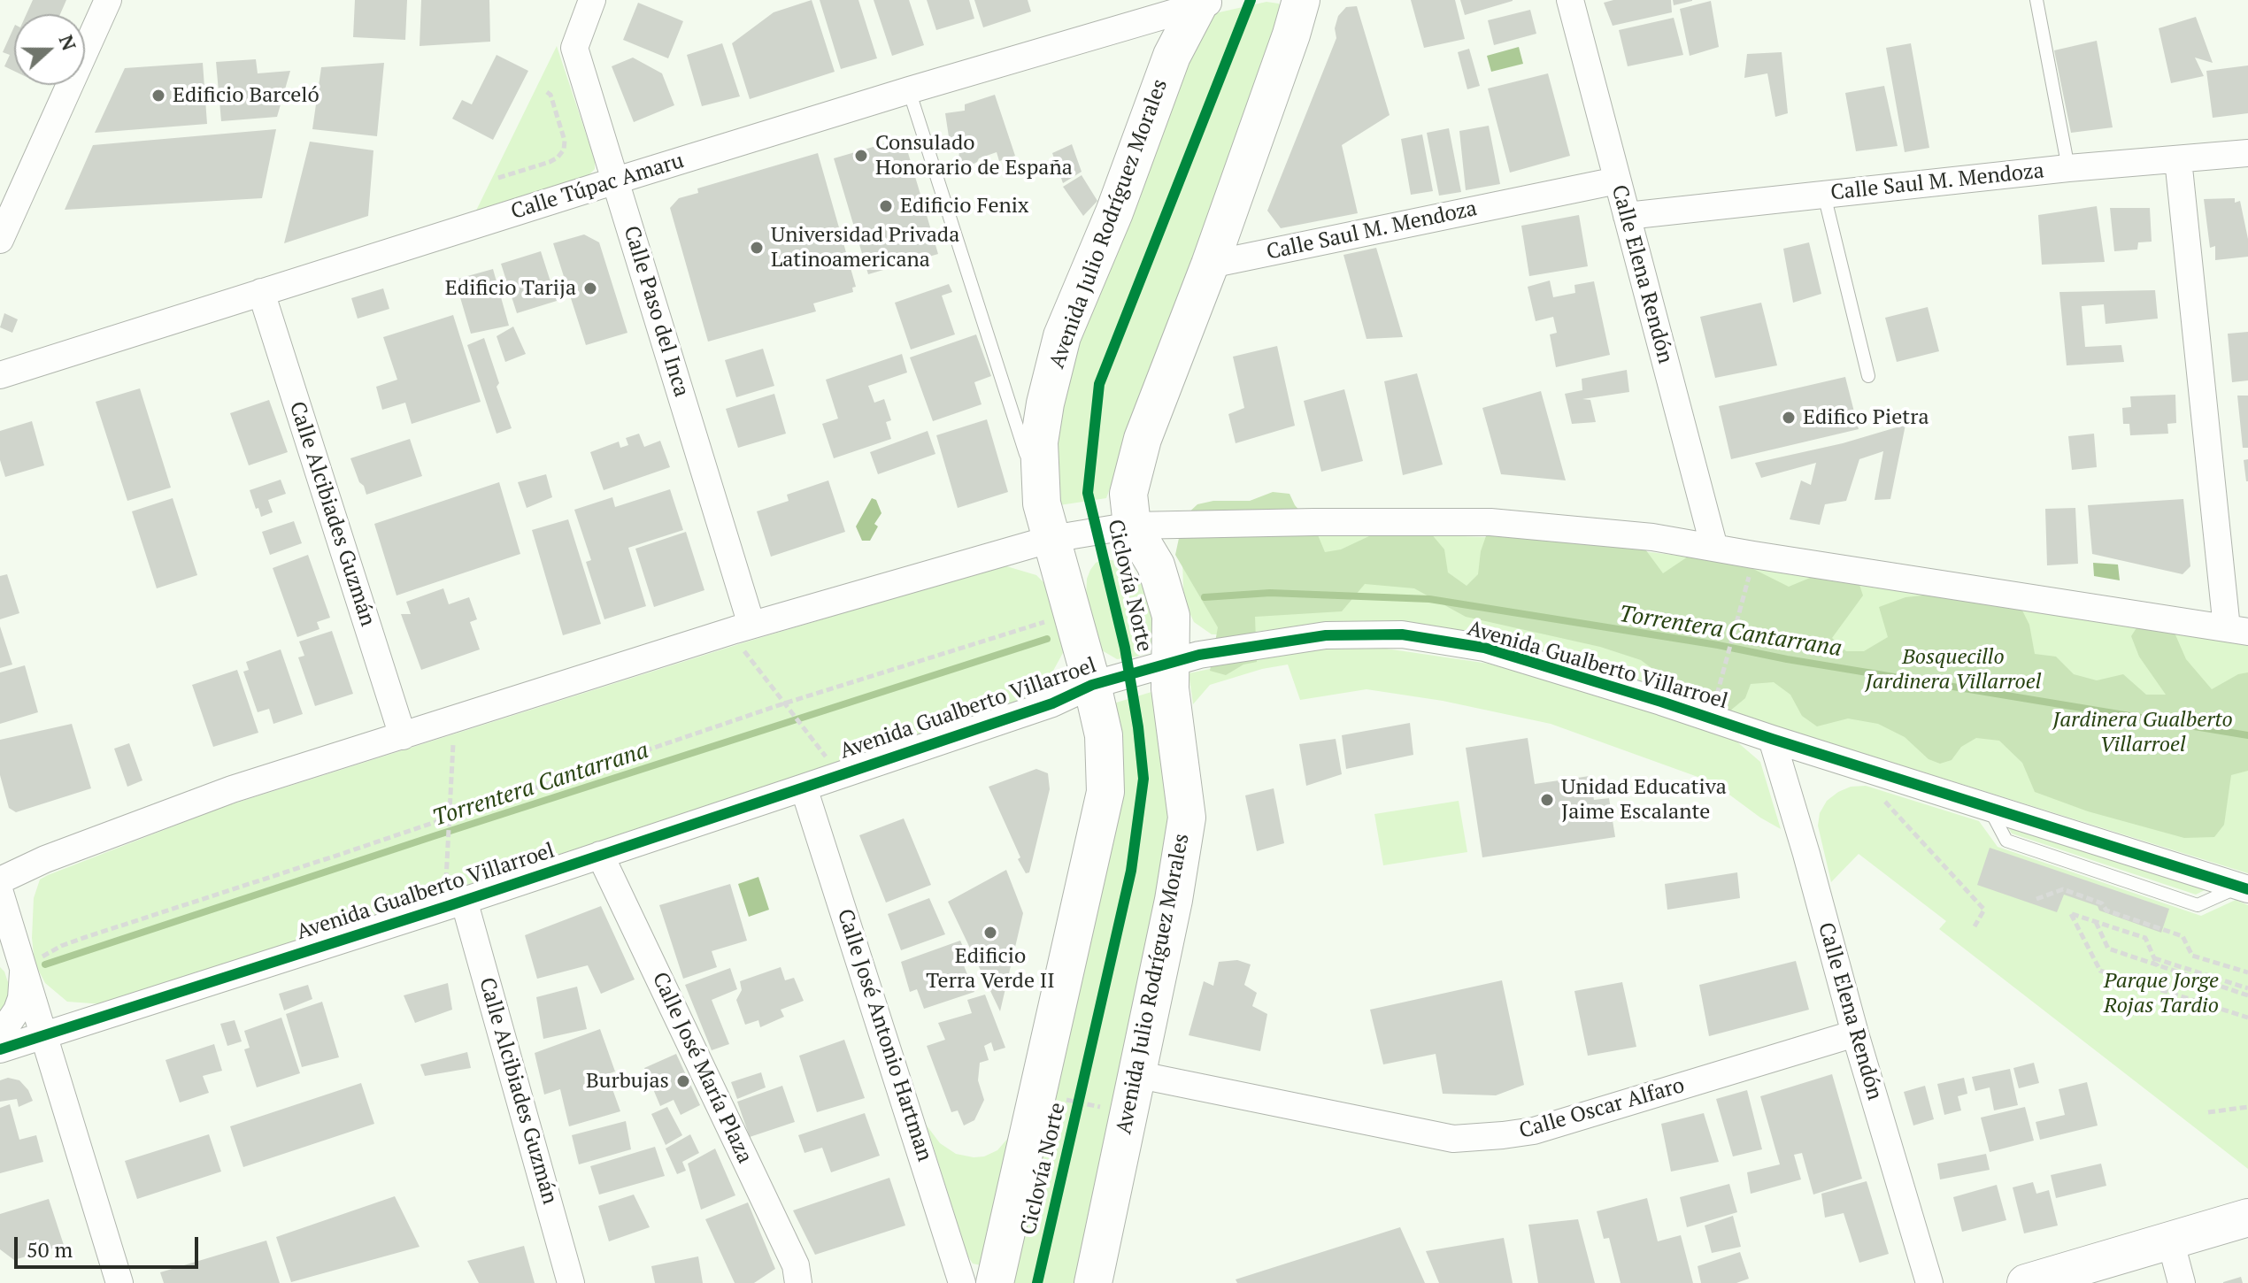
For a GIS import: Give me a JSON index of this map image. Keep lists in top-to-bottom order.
{
  "streets": {
    "main road": ["Avenida Julio Rodríguez Morales"],
    "street": [
      "Calle Saul M. Mendoza",
      "Calle Túpac Amaru",
      "Calle Elena Rendón",
      "Calle Paso del Inca",
      "Calle Alcibiades Guzmán",
      "Avenida Gualberto Villarroel",
      "Calle José Antonio Hartman",
      "Calle José María Plaza",
      "Calle Oscar Alfaro"
    ],
    "cycle path": ["Ciclovía Norte"]
  },
  "crossings": [
    ["Calle Saul M. Mendoza", "Avenida Julio Rodríguez Morales"],
    ["Calle Saul M. Mendoza", "Calle Elena Rendón"],
    ["Calle Túpac Amaru", "Avenida Julio Rodríguez Morales"],
    ["Calle Túpac Amaru", "Calle Paso del Inca"],
    ["Calle Túpac Amaru", "Calle Alcibiades Guzmán"],
    ["Avenida Julio Rodríguez Morales", "Avenida Gualberto Villarroel"],
    ["Avenida Julio Rodríguez Morales", "Calle Oscar Alfaro"],
    ["Calle Elena Rendón", "Avenida Gualberto Villarroel"],
    ["Calle Elena Rendón", "Calle Oscar Alfaro"],
    ["Calle Alcibiades Guzmán", "Avenida Gualberto Villarroel"],
    ["Avenida Gualberto Villarroel", "Calle José Antonio Hartman"],
    ["Avenida Gualberto Villarroel", "Calle José María Plaza"]
  ],
  "water": ["Torrentera Cantarrana"],
  "parks": ["Bosquecillo Jardinera Villarroel", "Jardinera Gualberto Villarroel", "Parque Jorge Rojas Tardio"],
  "places": [
    "Edificio Barceló",
    "Consulado Honorario de España",
    "Edificio Fenix",
    "Universidad Privada Latinoamericana",
    "Edificio Tarija",
    "Edifico Pietra",
    "Unidad Educativa Jaime Escalante",
    "Edificio Terra Verde II",
    "Burbujas"
  ],
  "scale_bar": "50 m",
  "north": "right"
}
